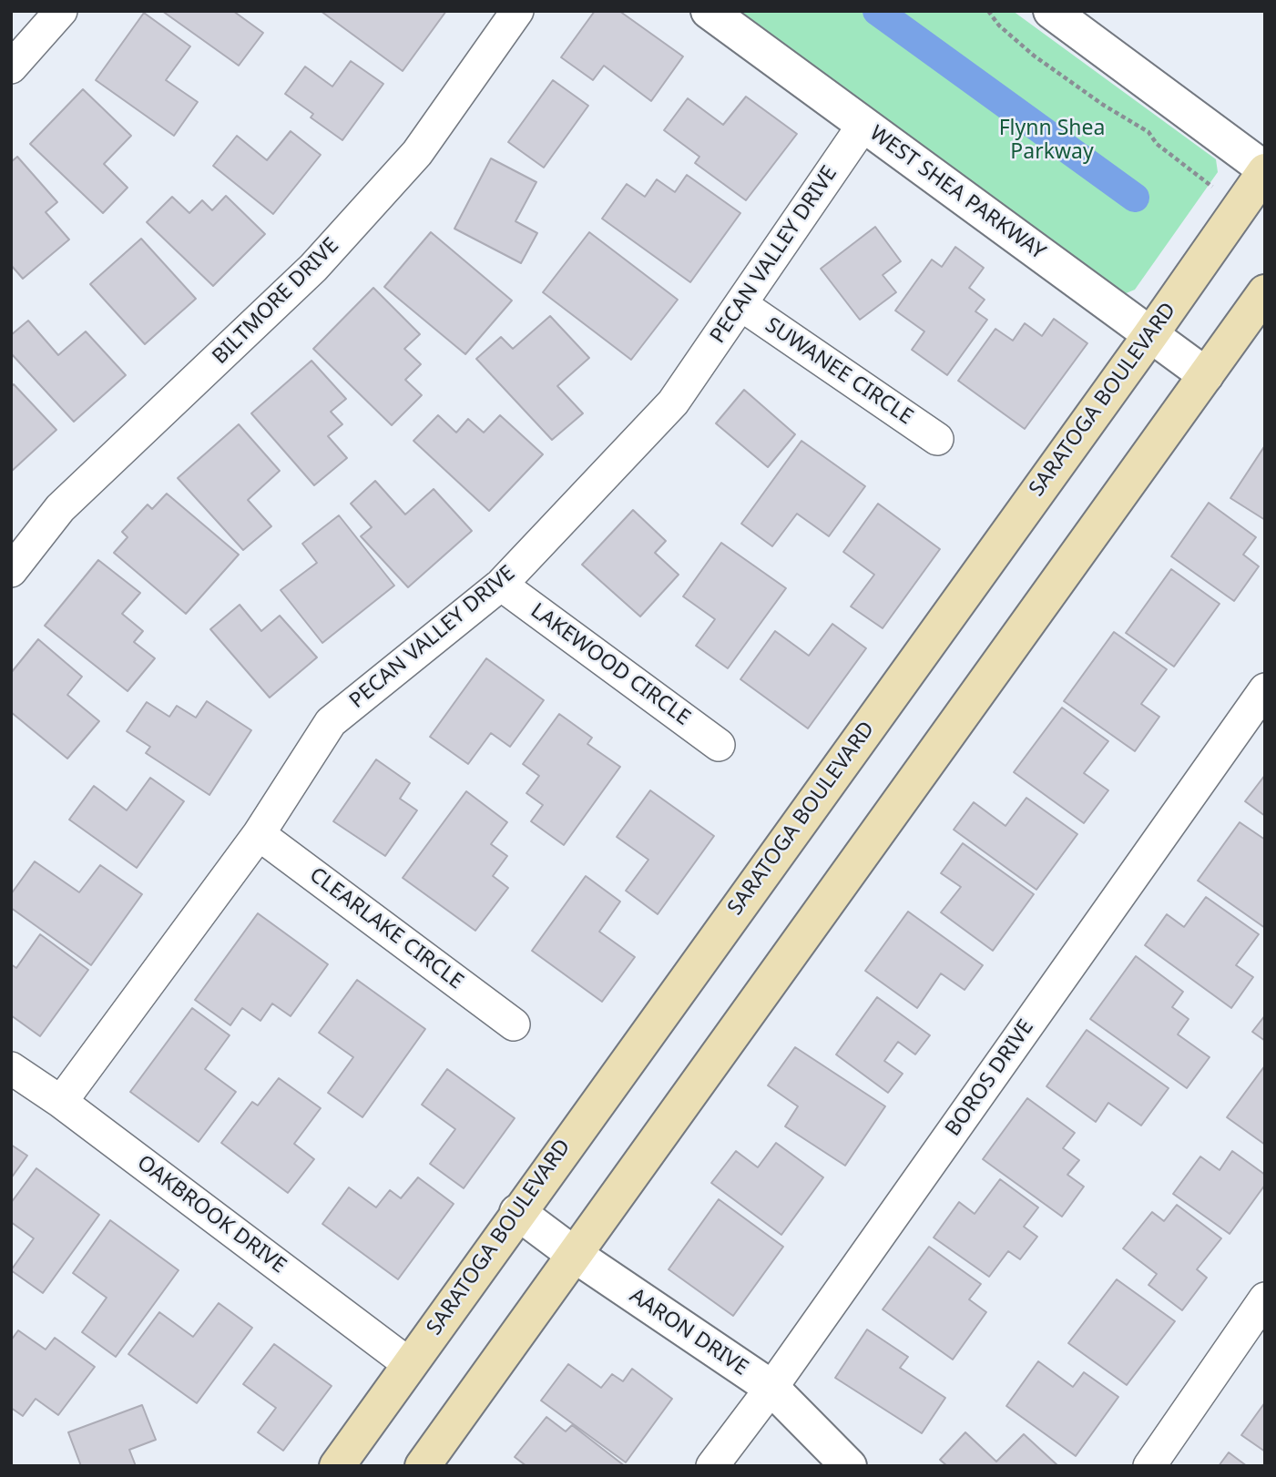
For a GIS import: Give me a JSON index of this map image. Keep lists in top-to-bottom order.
{
  "streets": {
    "main road": ["SARATOGA BOULEVARD"],
    "street": [
      "WEST SHEA PARKWAY",
      "PECAN VALLEY DRIVE",
      "BILTMORE DRIVE",
      "SUWANEE CIRCLE",
      "LAKEWOOD CIRCLE",
      "CLEARLAKE CIRCLE",
      "BOROS DRIVE",
      "OAKBROOK DRIVE",
      "AARON DRIVE"
    ]
  },
  "crossings": [
    ["WEST SHEA PARKWAY", "PECAN VALLEY DRIVE"],
    ["WEST SHEA PARKWAY", "SARATOGA BOULEVARD"],
    ["PECAN VALLEY DRIVE", "SUWANEE CIRCLE"],
    ["PECAN VALLEY DRIVE", "LAKEWOOD CIRCLE"],
    ["PECAN VALLEY DRIVE", "CLEARLAKE CIRCLE"],
    ["PECAN VALLEY DRIVE", "OAKBROOK DRIVE"],
    ["SARATOGA BOULEVARD", "OAKBROOK DRIVE"],
    ["SARATOGA BOULEVARD", "AARON DRIVE"],
    ["BOROS DRIVE", "AARON DRIVE"]
  ],
  "parks": ["Flynn Shea Parkway"]
}
